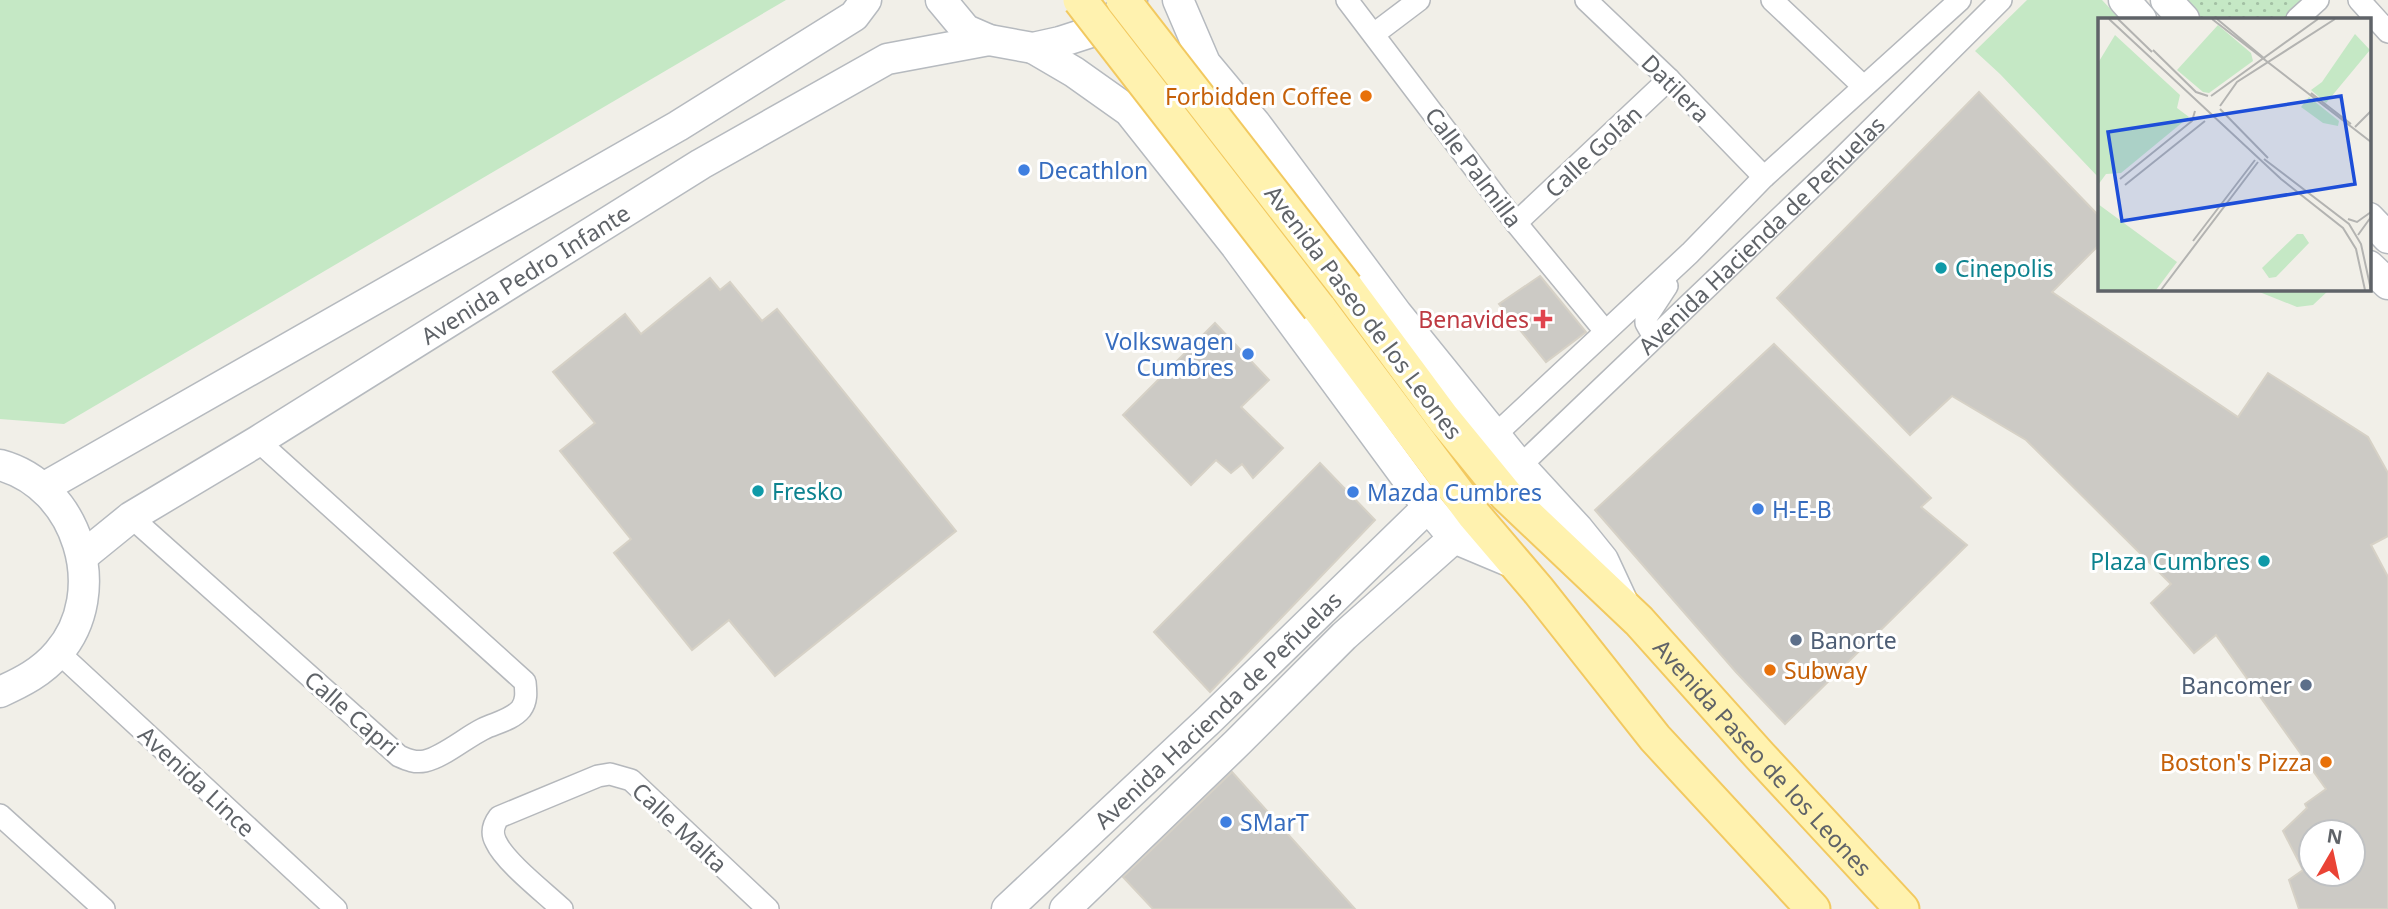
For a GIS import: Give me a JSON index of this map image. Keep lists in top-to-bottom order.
{
  "streets": {
    "main road": ["Avenida Paseo de los Leones"],
    "street": [
      "Datilera",
      "Calle Golán",
      "Calle Palmilla",
      "Avenida Hacienda de Peñuelas",
      "Avenida Pedro Infante",
      "Calle Capri",
      "Avenida Lince",
      "Calle Malta"
    ]
  },
  "crossings": [
    ["Datilera", "Calle Golán"],
    ["Datilera", "Avenida Hacienda de Peñuelas"],
    ["Calle Golán", "Calle Palmilla"],
    ["Calle Palmilla", "Avenida Hacienda de Peñuelas"],
    ["Avenida Hacienda de Peñuelas", "Avenida Paseo de los Leones"],
    ["Avenida Pedro Infante", "Calle Capri"]
  ],
  "places": {
    "other": [
      "Forbidden Coffee",
      "Decathlon",
      "Cinepolis",
      "Volkswagen Cumbres",
      "Fresko",
      "Mazda Cumbres",
      "H-E-B",
      "Plaza Cumbres",
      "Banorte",
      "Subway",
      "Bancomer",
      "Boston's Pizza",
      "SMarT"
    ],
    "health": ["Benavides"]
  },
  "north": "top"
}
